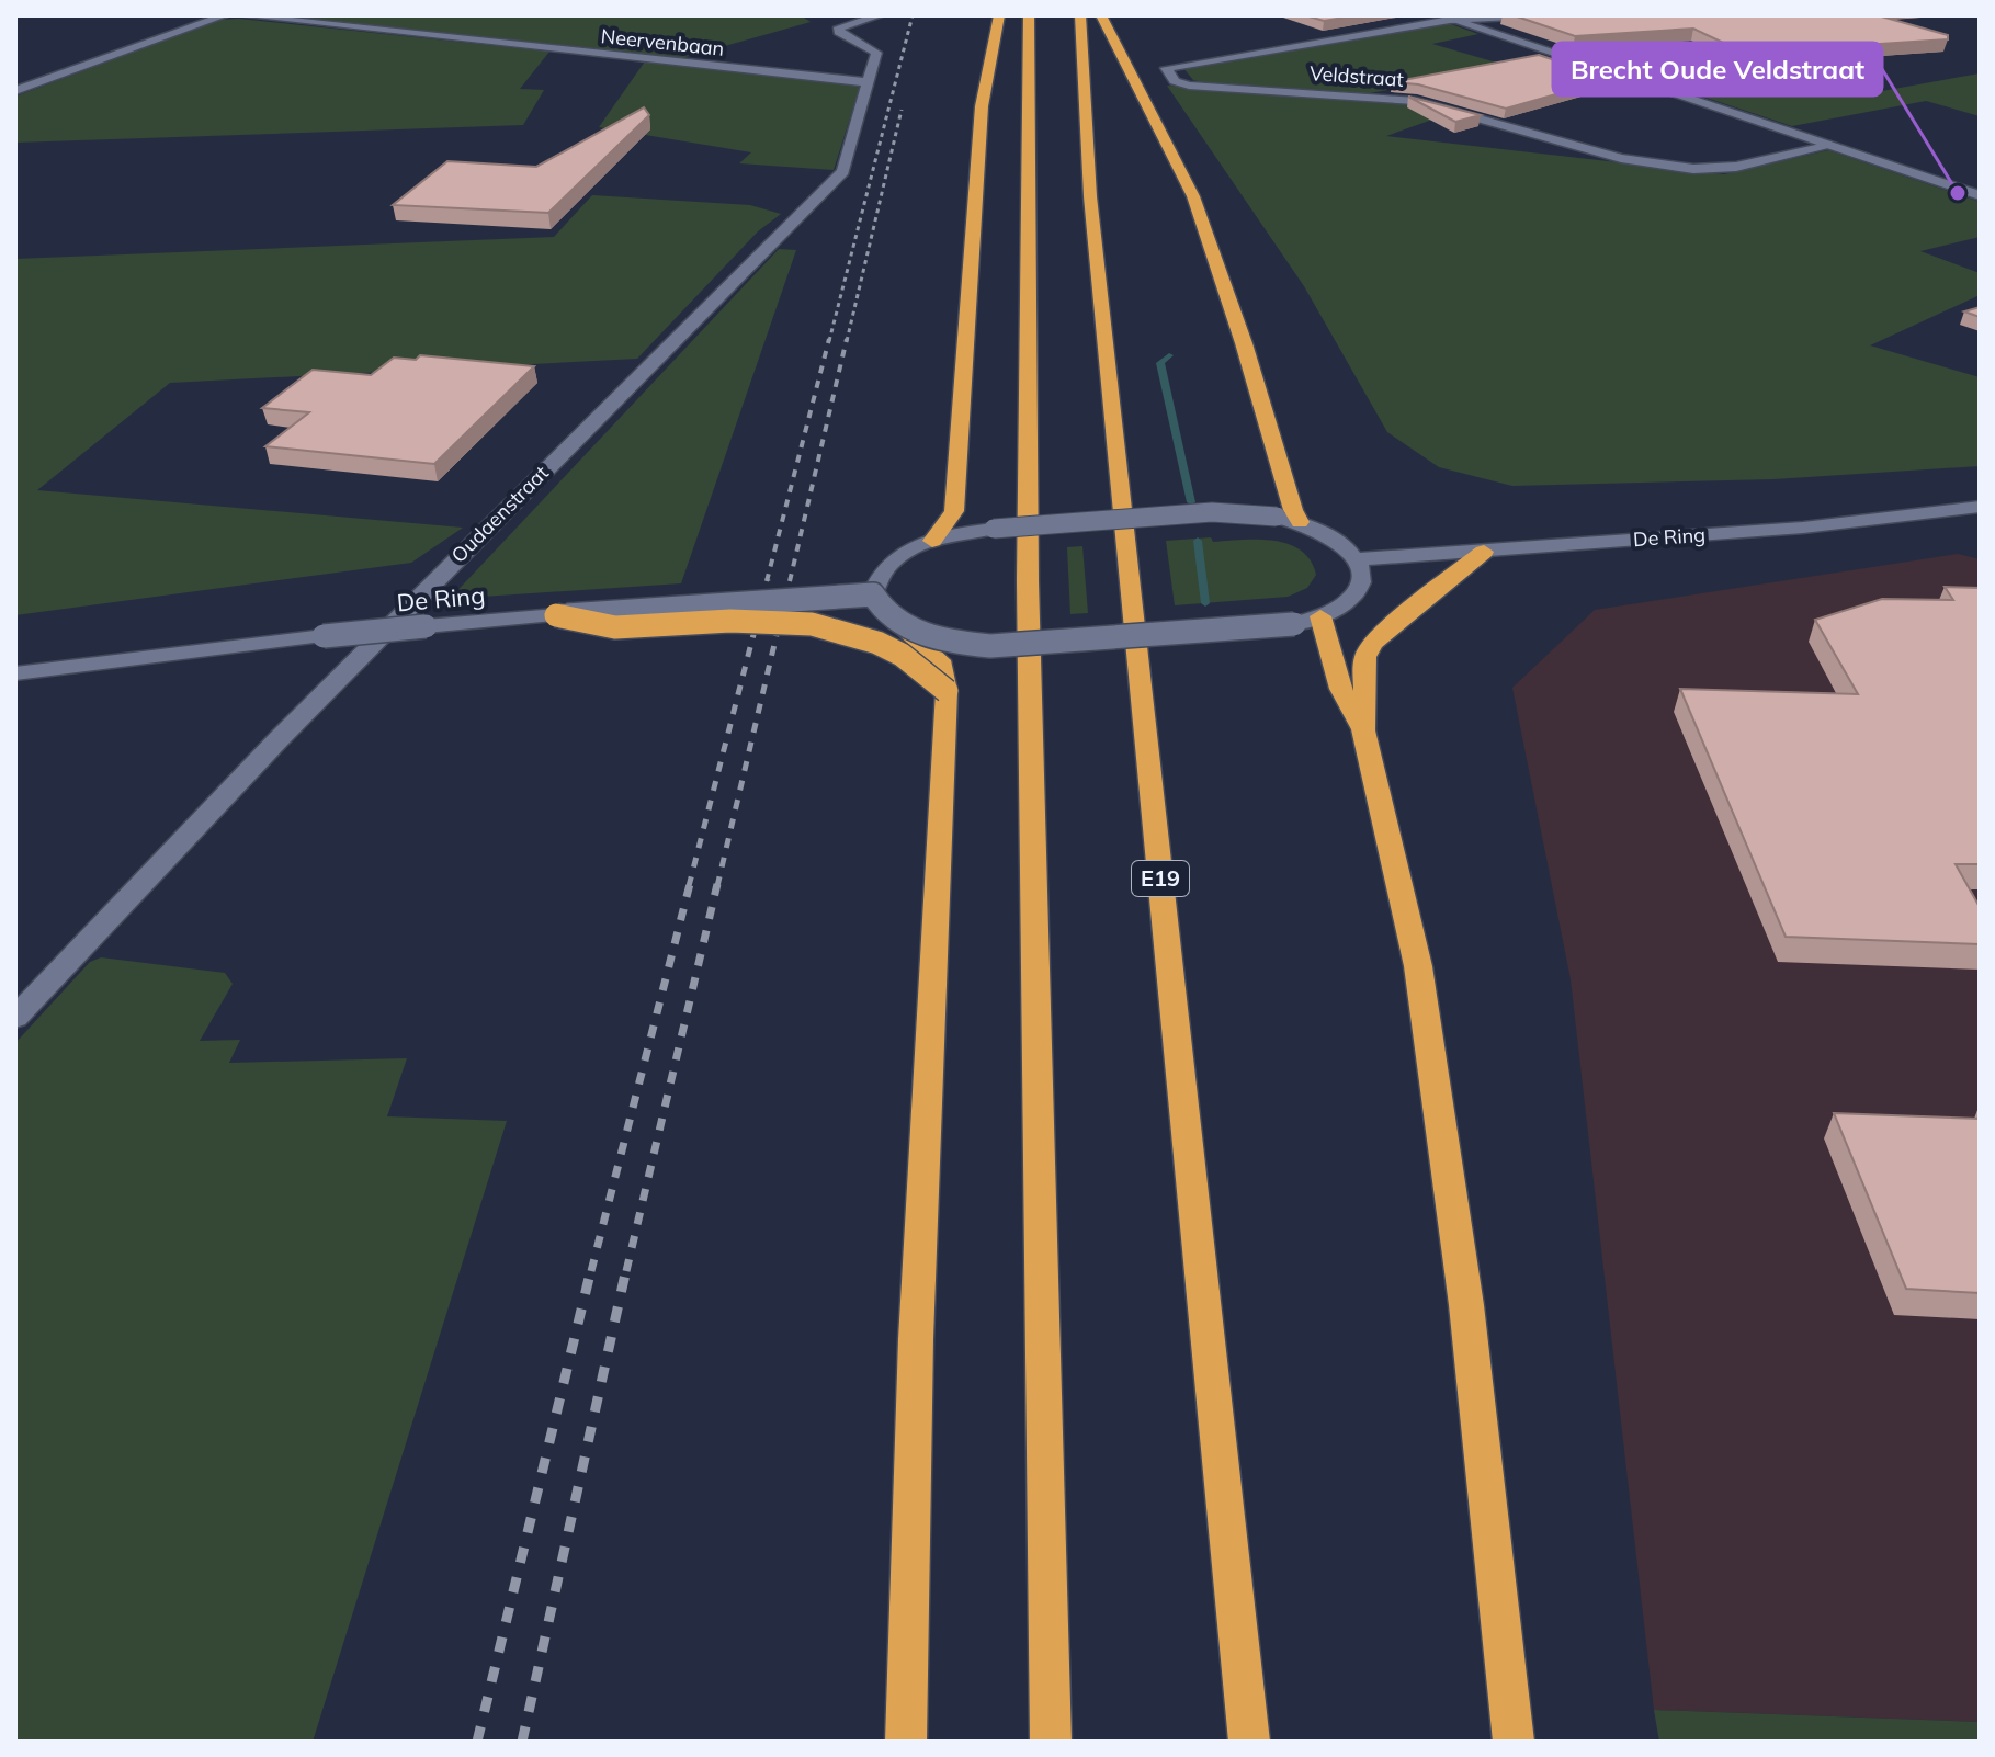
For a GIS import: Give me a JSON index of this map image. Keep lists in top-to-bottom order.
{
  "streets": {
    "highway": ["E19"],
    "street": [
      "Neervenbaan",
      "Veldstraat",
      "Oudaenstraat",
      "De Ring"
    ]
  },
  "crossings": [
    ["Neervenbaan", "Oudaenstraat"]
  ],
  "places": ["Brecht Oude Veldstraat"]
}
